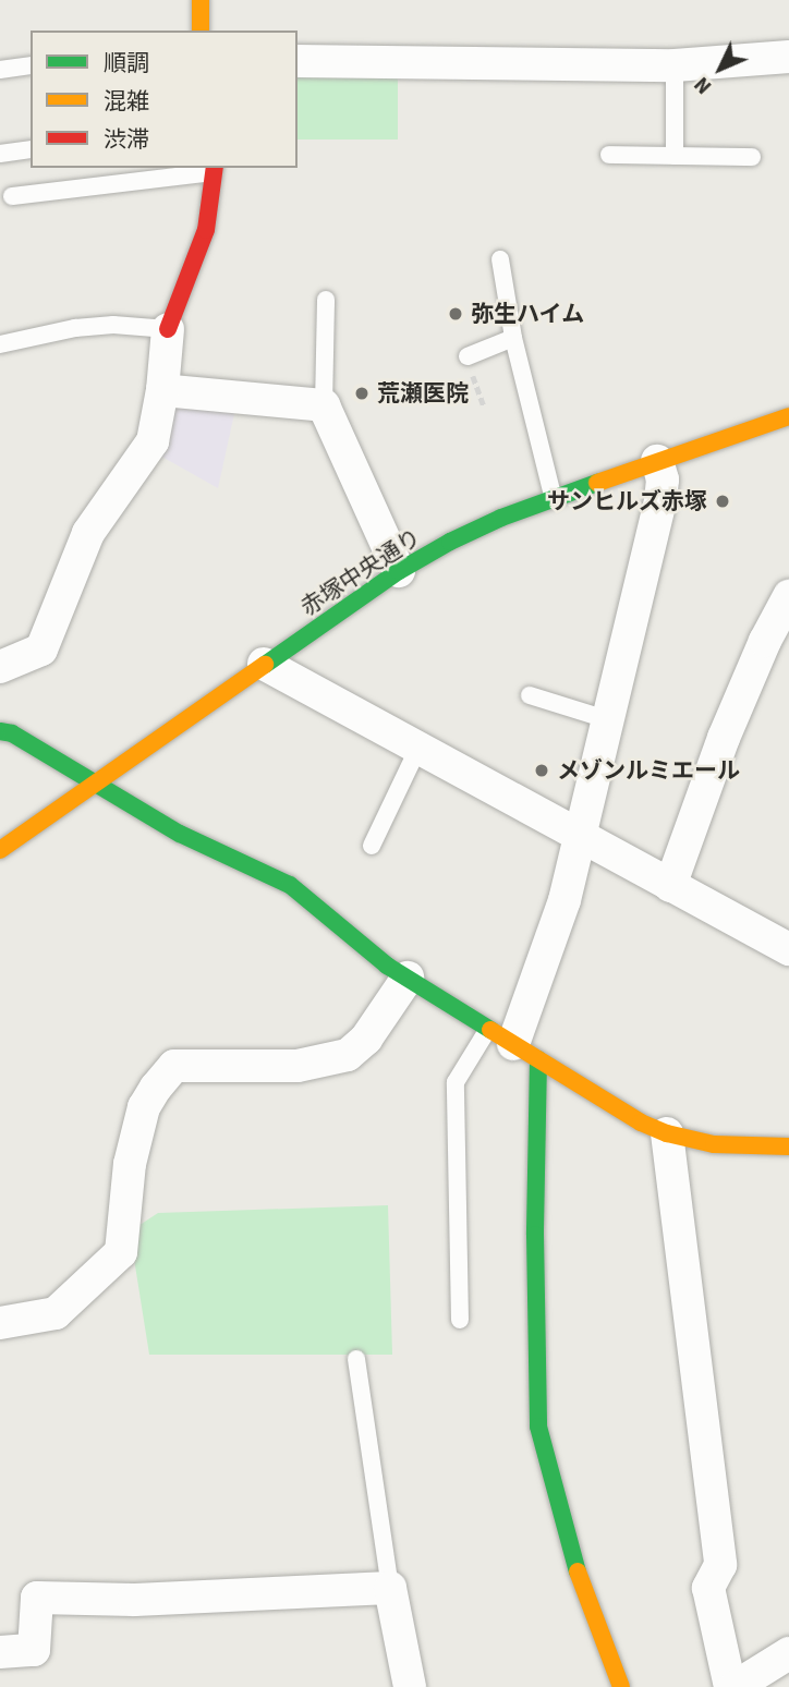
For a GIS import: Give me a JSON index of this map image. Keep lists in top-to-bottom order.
{
  "streets": {
    "street": ["赤塚中央通り"]
  },
  "places": [
    "弥生ハイム",
    "荒瀬医院",
    "サンヒルズ赤塚",
    "メゾンルミエール"
  ],
  "legend": ["順調", "混雑", "渋滞"],
  "north": "bottom left"
}
